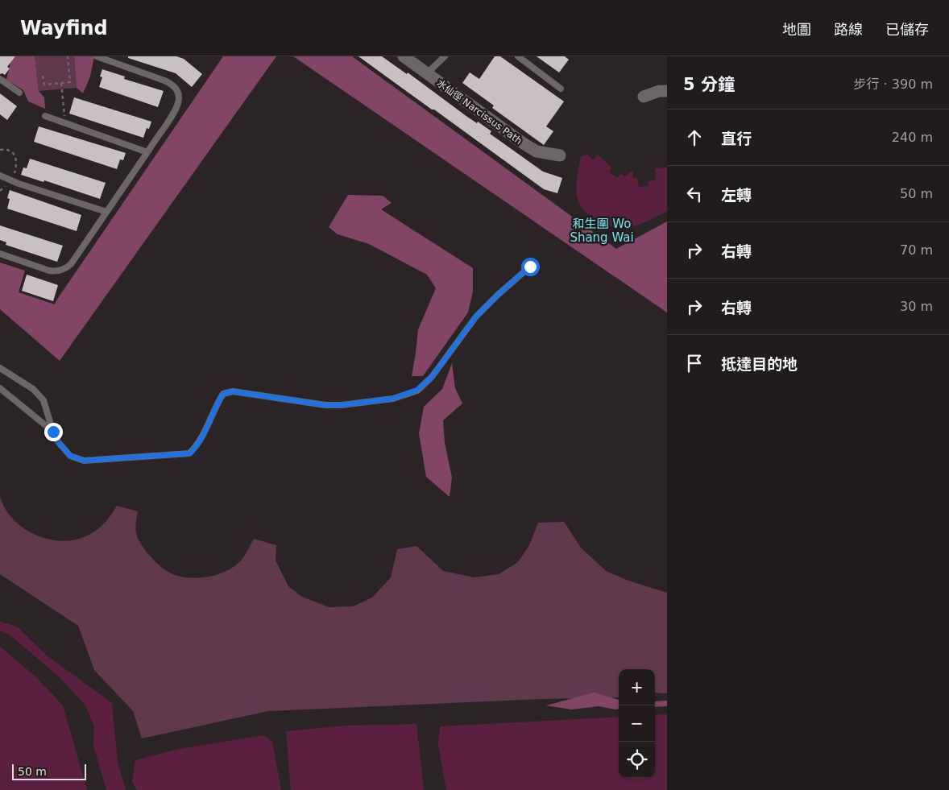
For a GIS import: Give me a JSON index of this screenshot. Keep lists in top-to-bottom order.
{
  "streets": {
    "street": ["水仙徑 Narcissus Path"]
  },
  "districts": ["和生圍 Wo Shang Wai"],
  "scale_bar": "50 m",
  "page": {
    "header": "Wayfind",
    "nav": ["地圖", "路線", "已儲存"],
    "heading": ["5 分鐘", "步行 · 390 m"],
    "list": [
      ["直行", "240 m"],
      ["左轉", "50 m"],
      ["右轉", "70 m"],
      ["右轉", "30 m"],
      "抵達目的地"
    ],
    "map_buttons": ["+", "−"],
    "scale": "50 m"
  }
}
